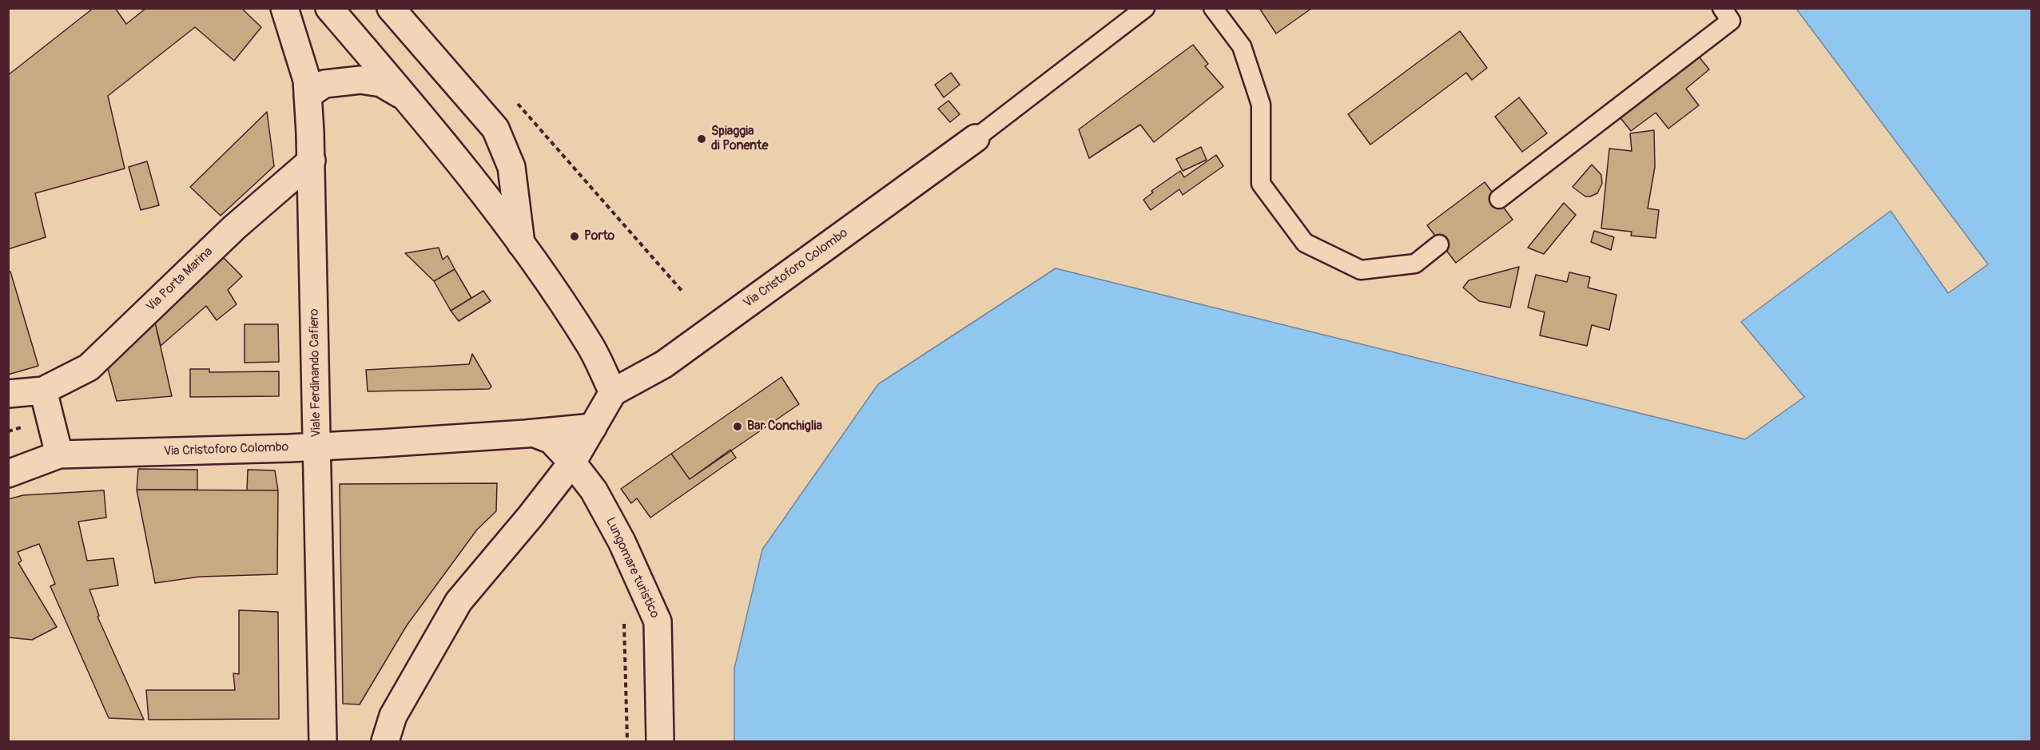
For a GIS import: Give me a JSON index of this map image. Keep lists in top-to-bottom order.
{
  "streets": {
    "street": [
      "Via Cristoforo Colombo",
      "Via Porta Marina",
      "Viale Ferdinando Cafiero",
      "Lungomare turistico"
    ]
  },
  "crossings": [
    ["Via Cristoforo Colombo", "Viale Ferdinando Cafiero"],
    ["Via Cristoforo Colombo", "Lungomare turistico"],
    ["Via Porta Marina", "Viale Ferdinando Cafiero"]
  ],
  "places": ["Spiaggia di Ponente", "Porto", "Bar Conchiglia"]
}
